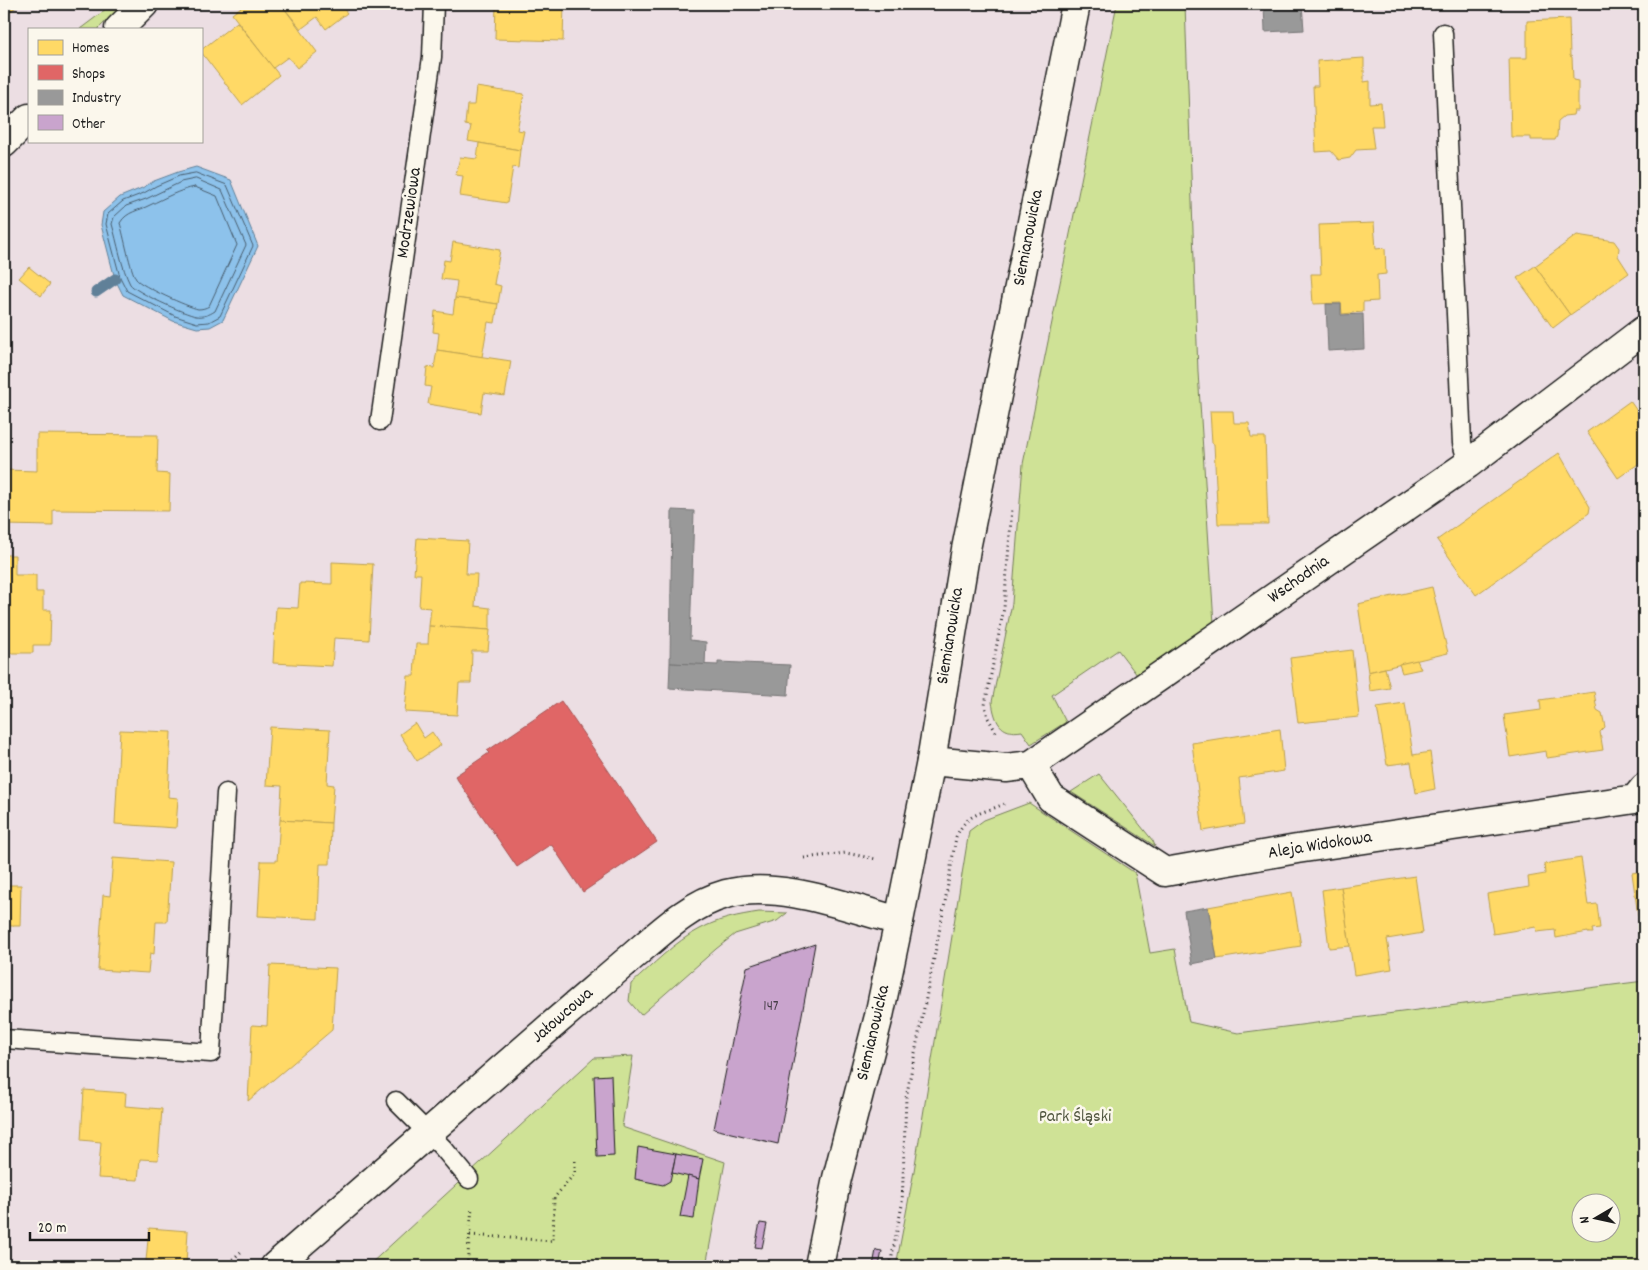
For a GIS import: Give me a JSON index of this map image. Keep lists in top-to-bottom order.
{
  "streets": {
    "street": [
      "Siemianowicka",
      "Wschodnia",
      "Aleja Widokowa",
      "Jałowcowa"
    ],
    "lane": ["Modrzewiowa"]
  },
  "crossings": [
    ["Siemianowicka", "Wschodnia"],
    ["Siemianowicka", "Jałowcowa"],
    ["Wschodnia", "Aleja Widokowa"]
  ],
  "parks": ["Park Śląski"],
  "house_numbers": ["147"],
  "legend": [
    "Homes",
    "Shops",
    "Industry",
    "Other"
  ],
  "scale_bar": "20 m",
  "north": "left"
}
